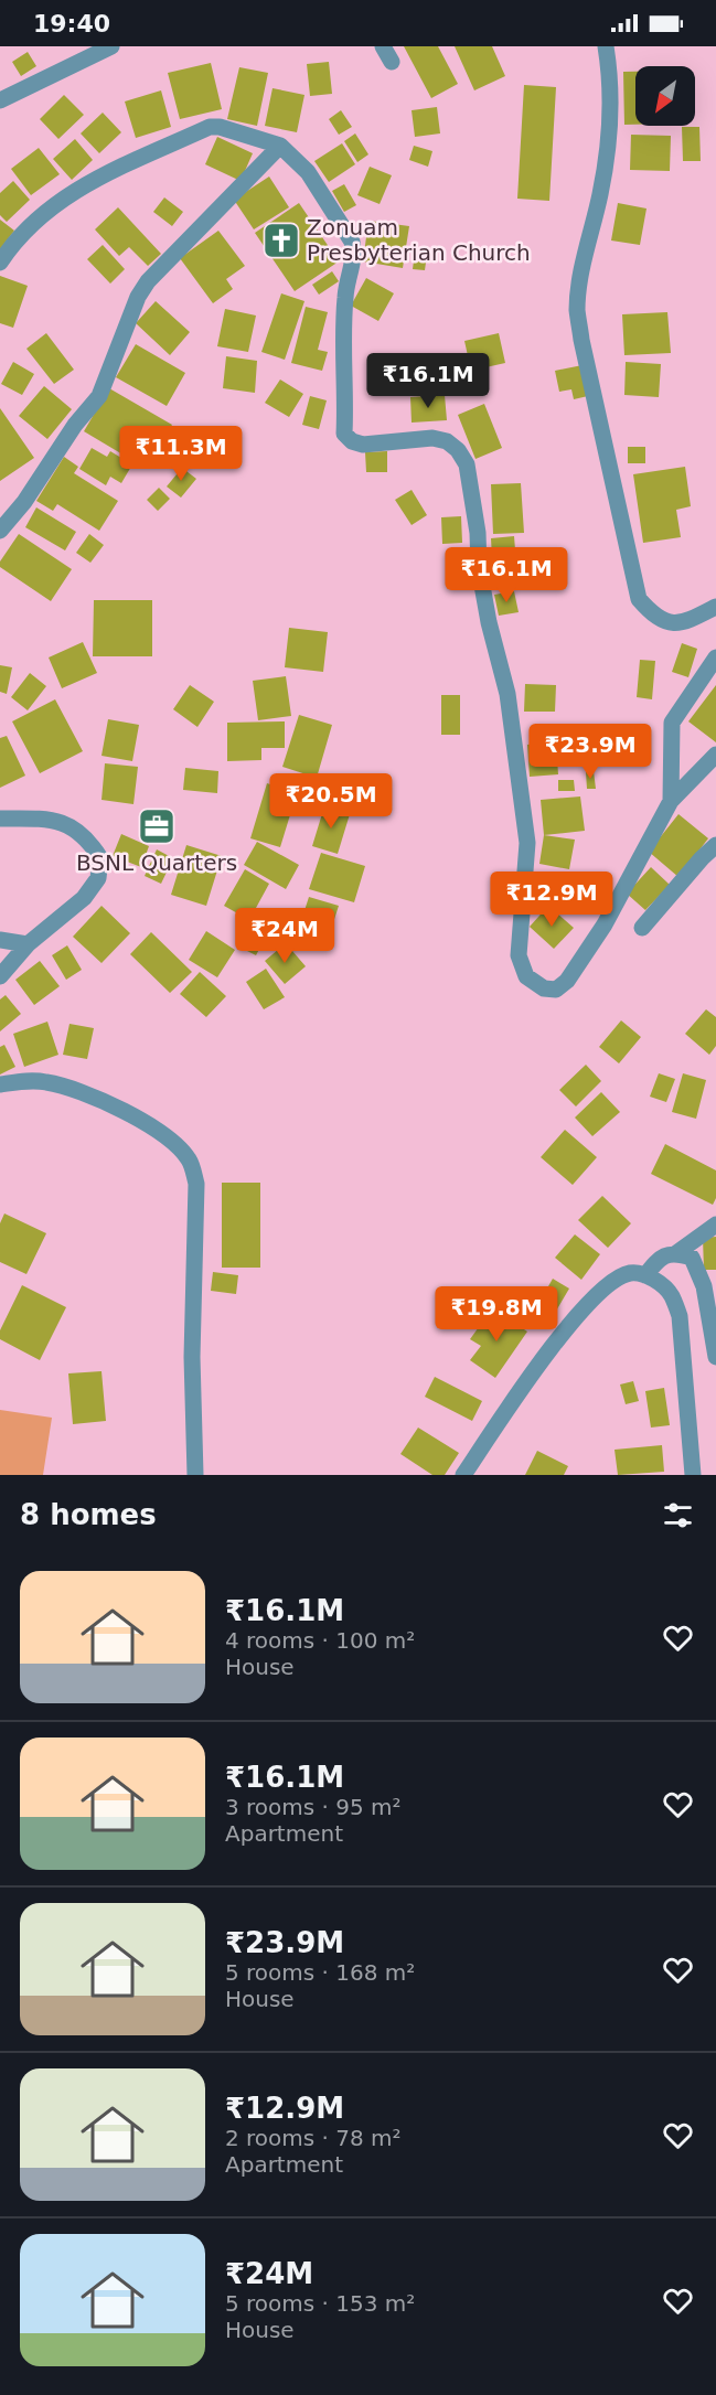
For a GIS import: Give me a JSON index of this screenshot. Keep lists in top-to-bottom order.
{
  "places": {
    "church": ["Zonuam Presbyterian Church"],
    "office": ["BSNL Quarters"]
  },
  "north": "bottom left",
  "page": {
    "status": "19:40",
    "price": [
      "₹16.1M",
      "₹11.3M",
      "₹16.1M",
      "₹23.9M",
      "₹20.5M",
      "₹12.9M",
      "₹24M",
      "₹19.8M"
    ],
    "heading": "8 homes",
    "list": [
      {
        "name": "₹16.1M",
        "note": "4 rooms · 100 m² · House"
      },
      {
        "name": "₹16.1M",
        "note": "3 rooms · 95 m² · Apartment"
      },
      {
        "name": "₹23.9M",
        "note": "5 rooms · 168 m² · House"
      },
      {
        "name": "₹12.9M",
        "note": "2 rooms · 78 m² · Apartment"
      },
      {
        "name": "₹24M",
        "note": "5 rooms · 153 m² · House"
      }
    ]
  }
}
